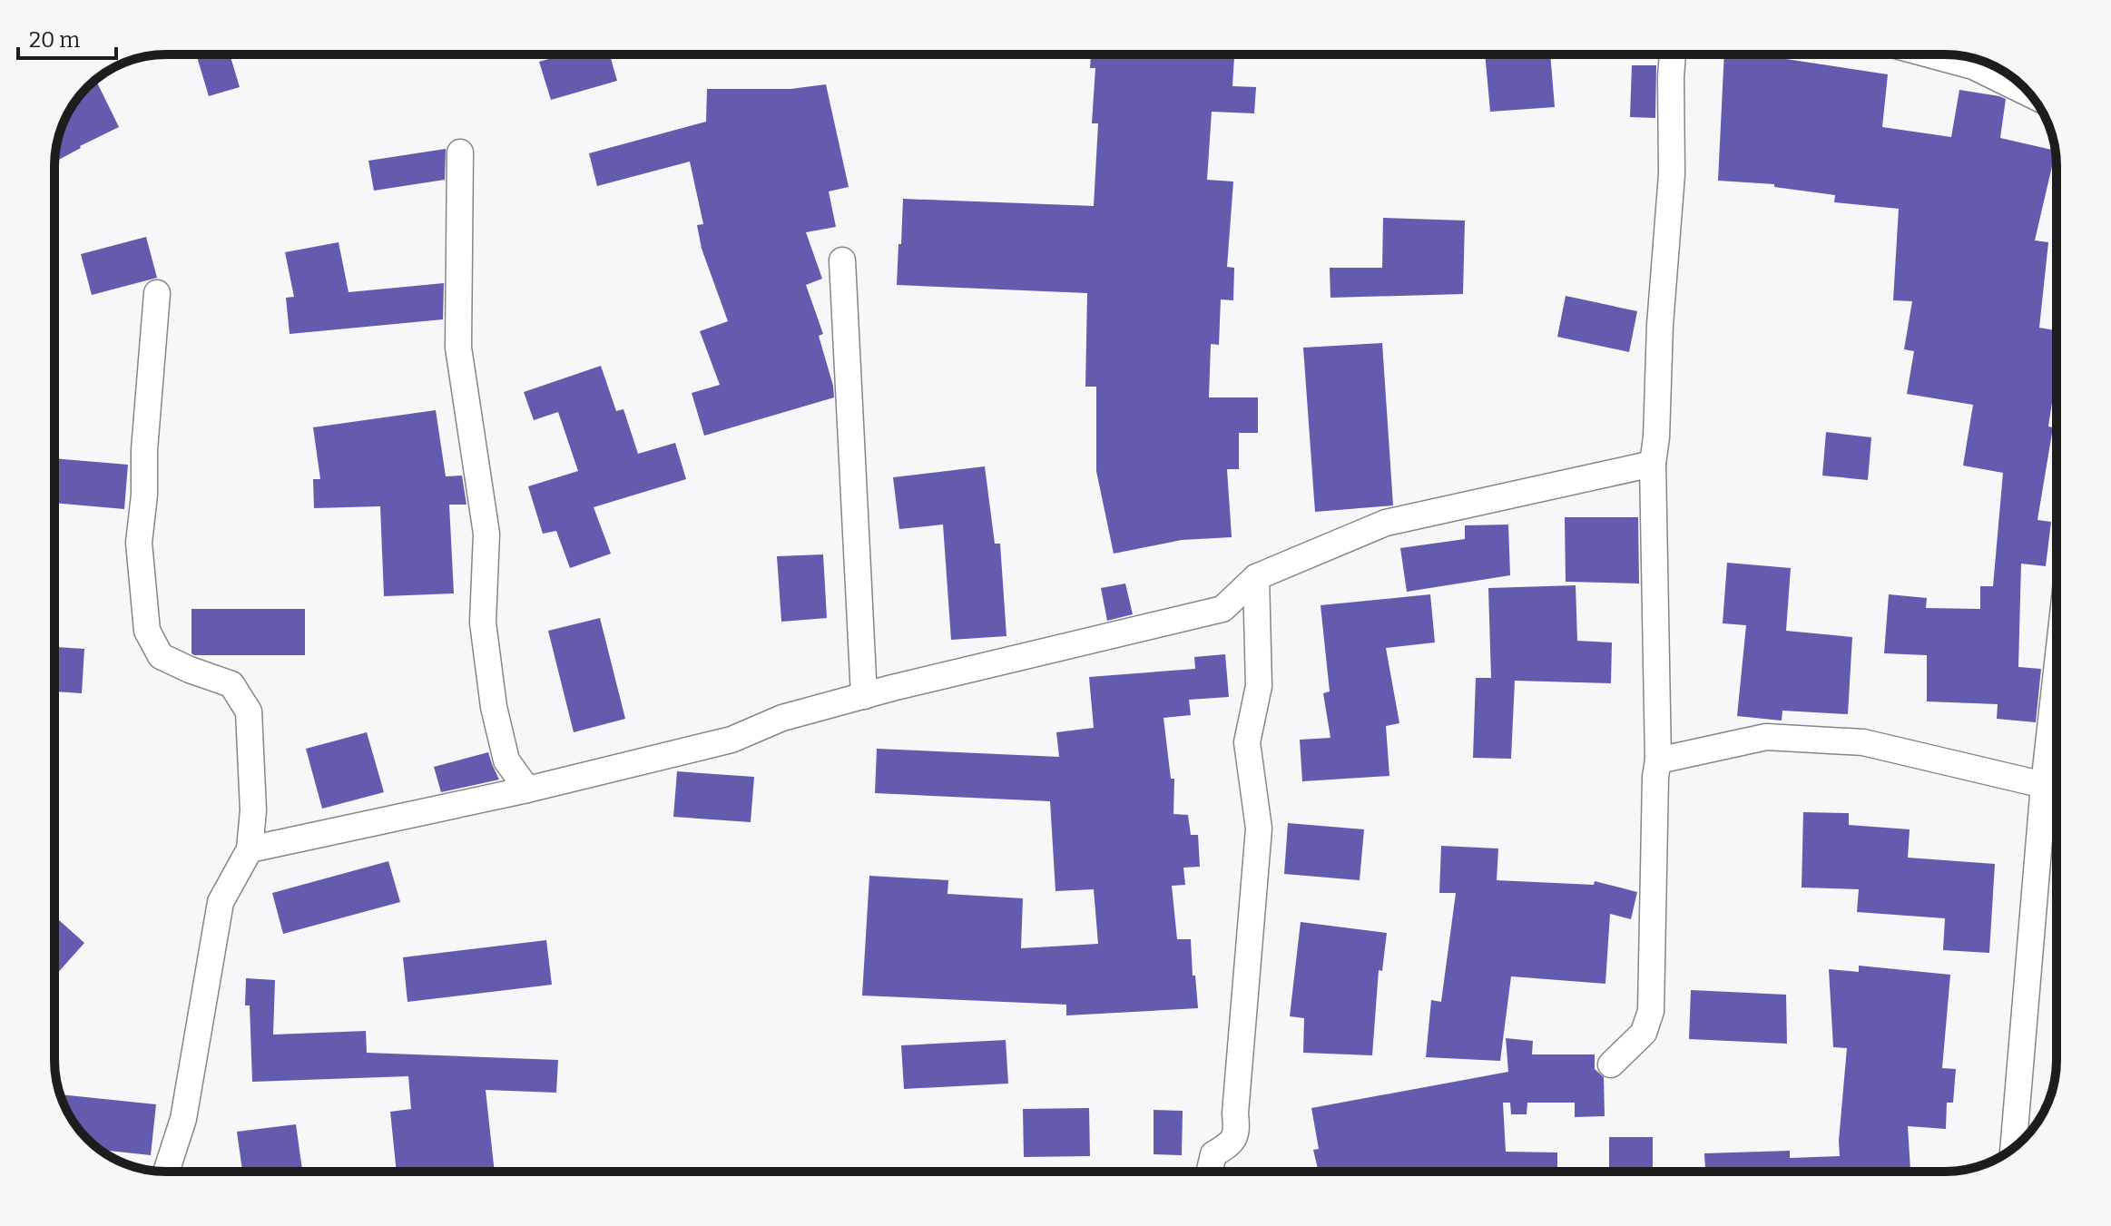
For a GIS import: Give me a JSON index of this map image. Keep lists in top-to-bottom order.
{
  "scale_bar": "20 m"
}
